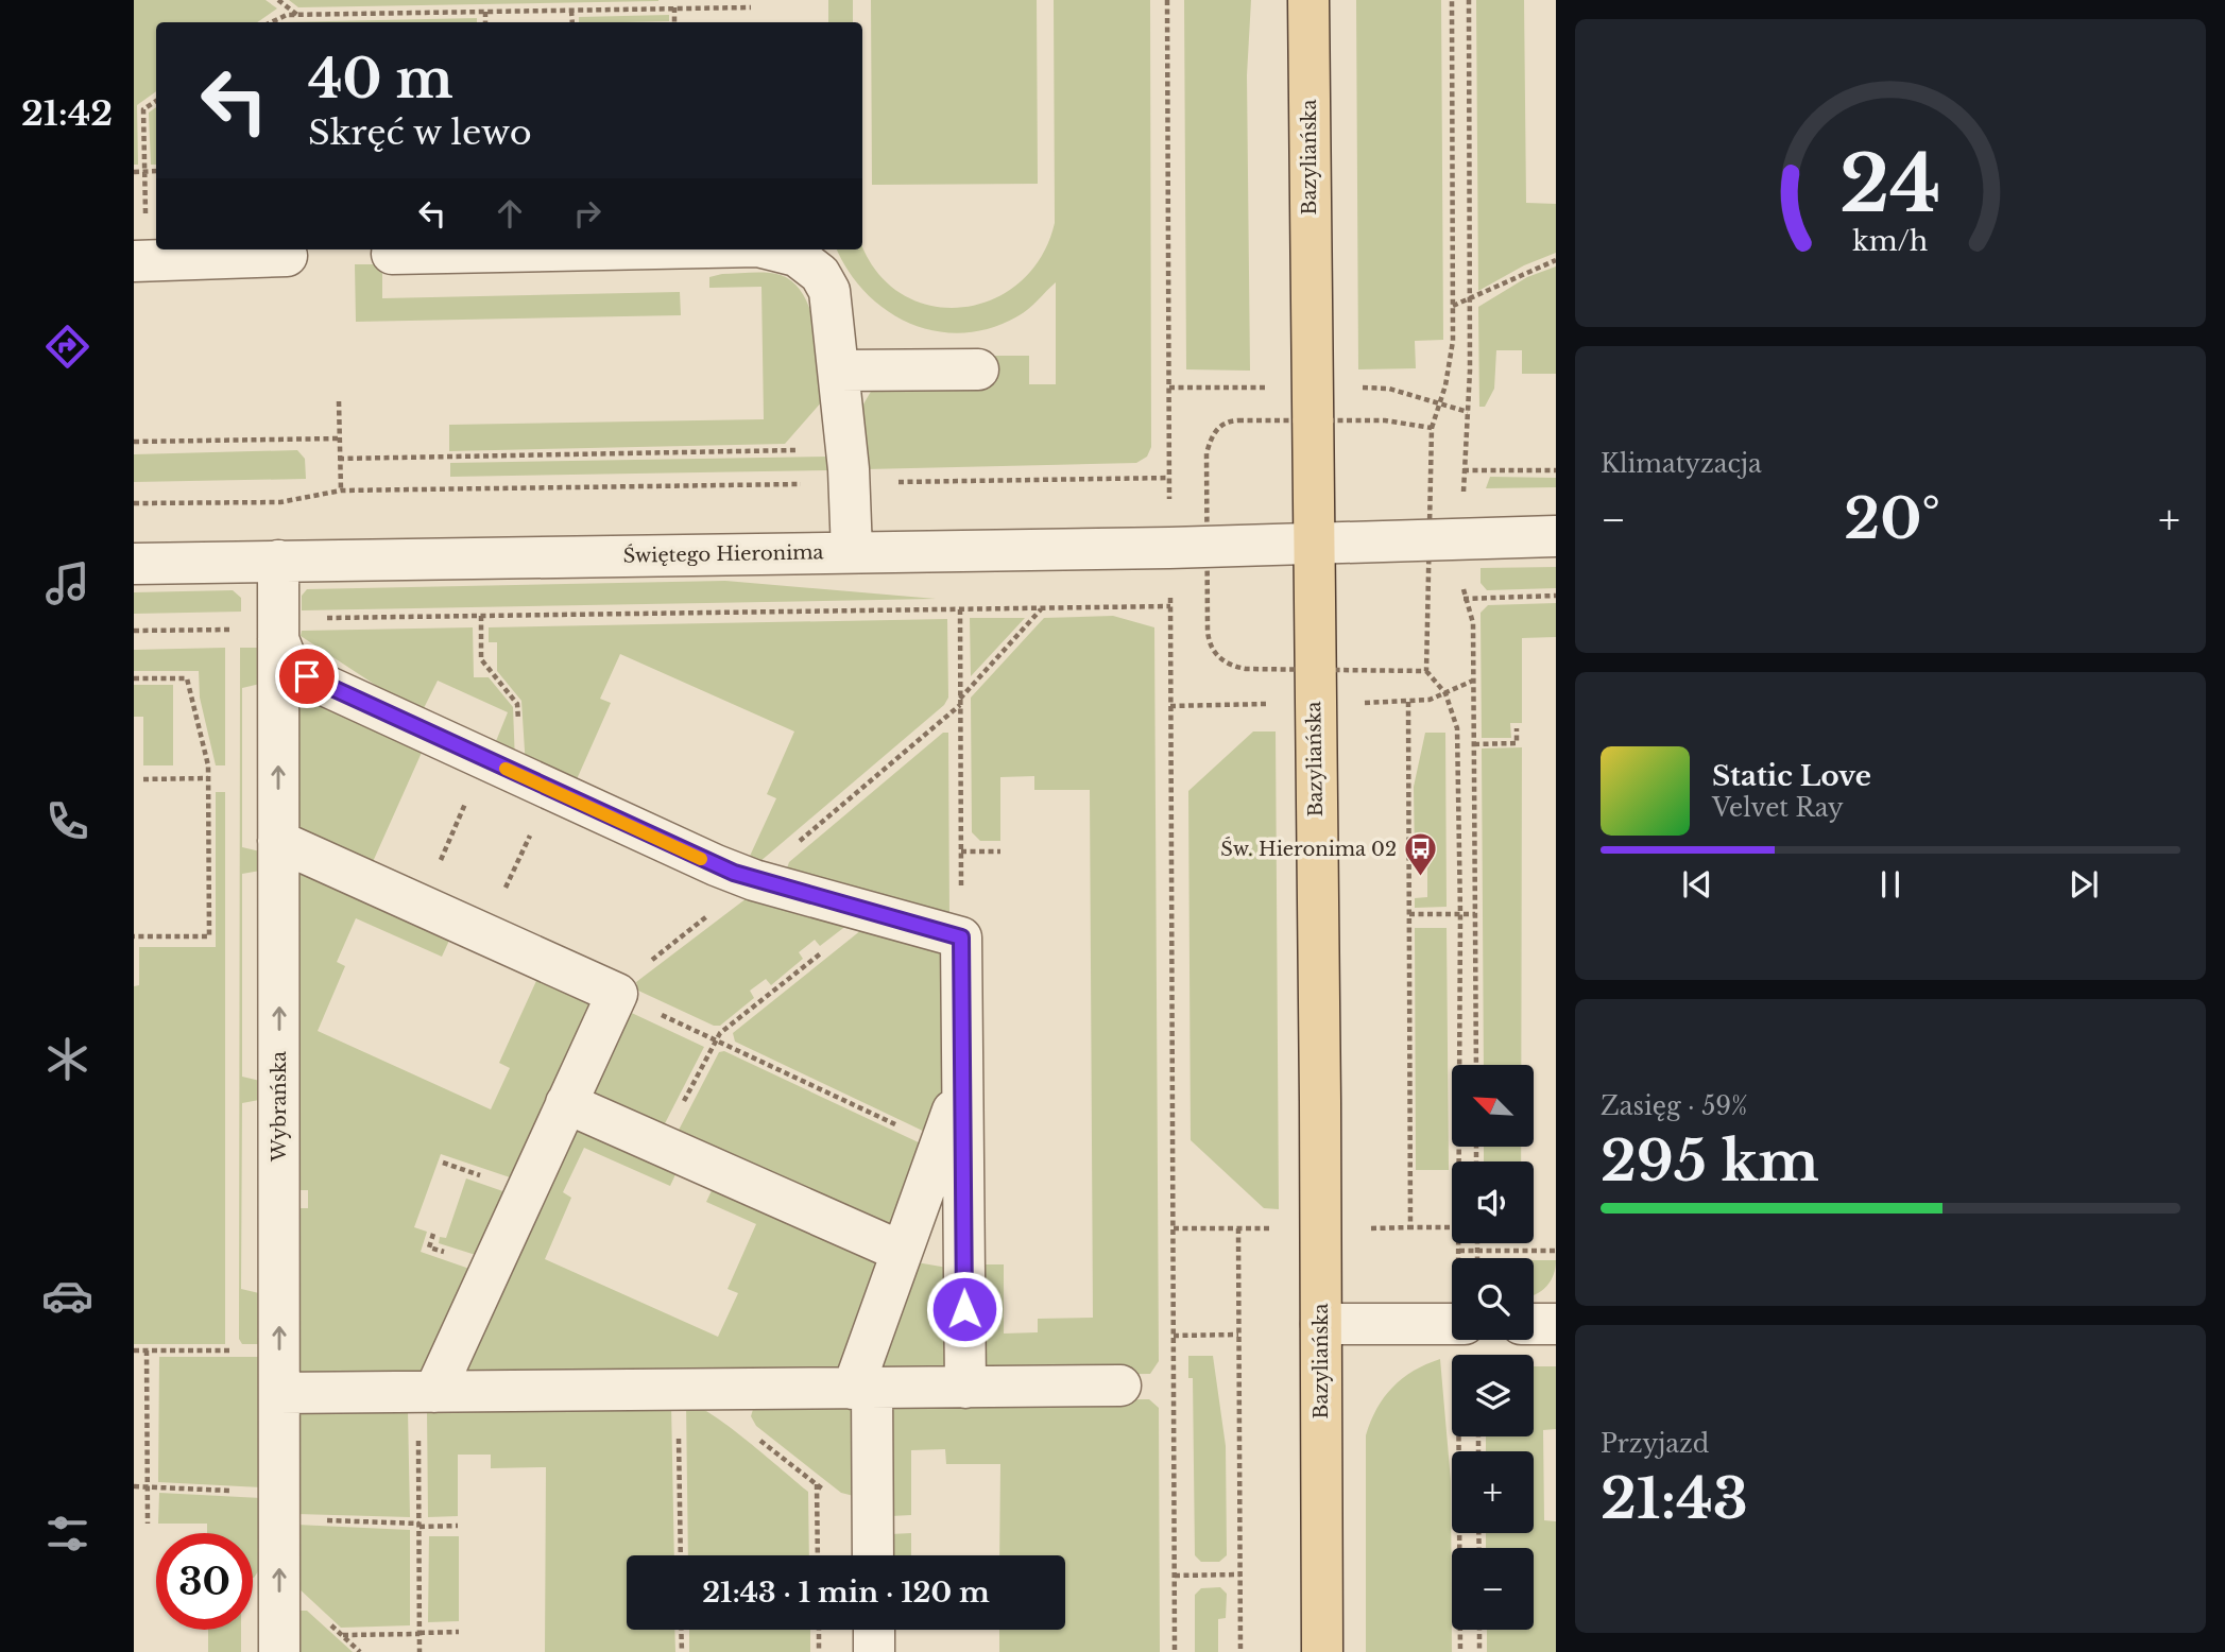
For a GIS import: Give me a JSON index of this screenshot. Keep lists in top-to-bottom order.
{
  "streets": {
    "main road": ["Bazyliańska"],
    "street": ["Świętego Hieronima", "Wybrańska"]
  },
  "crossings": [
    ["Bazyliańska", "Świętego Hieronima"],
    ["Świętego Hieronima", "Wybrańska"]
  ],
  "one_way": ["Wybrańska"],
  "places": {
    "bus stop": ["Św. Hieronima 02"]
  },
  "north": "top left",
  "page": {
    "tabs": "21:42",
    "turn": ["40 m", "Skręć w lewo"],
    "tile": [
      "Klimatyzacja",
      ["Zasięg · 59%", "295 km"],
      ["Przyjazd", "21:43"]
    ],
    "heat": ["−", "20°", "+"],
    "song": ["Static Love", "Velvet Ray"],
    "map_buttons": ["+", "−"],
    "limit": "30",
    "trip": "21:43 · 1 min · 120 m",
    "gauge": ["24", "km/h"]
  }
}
